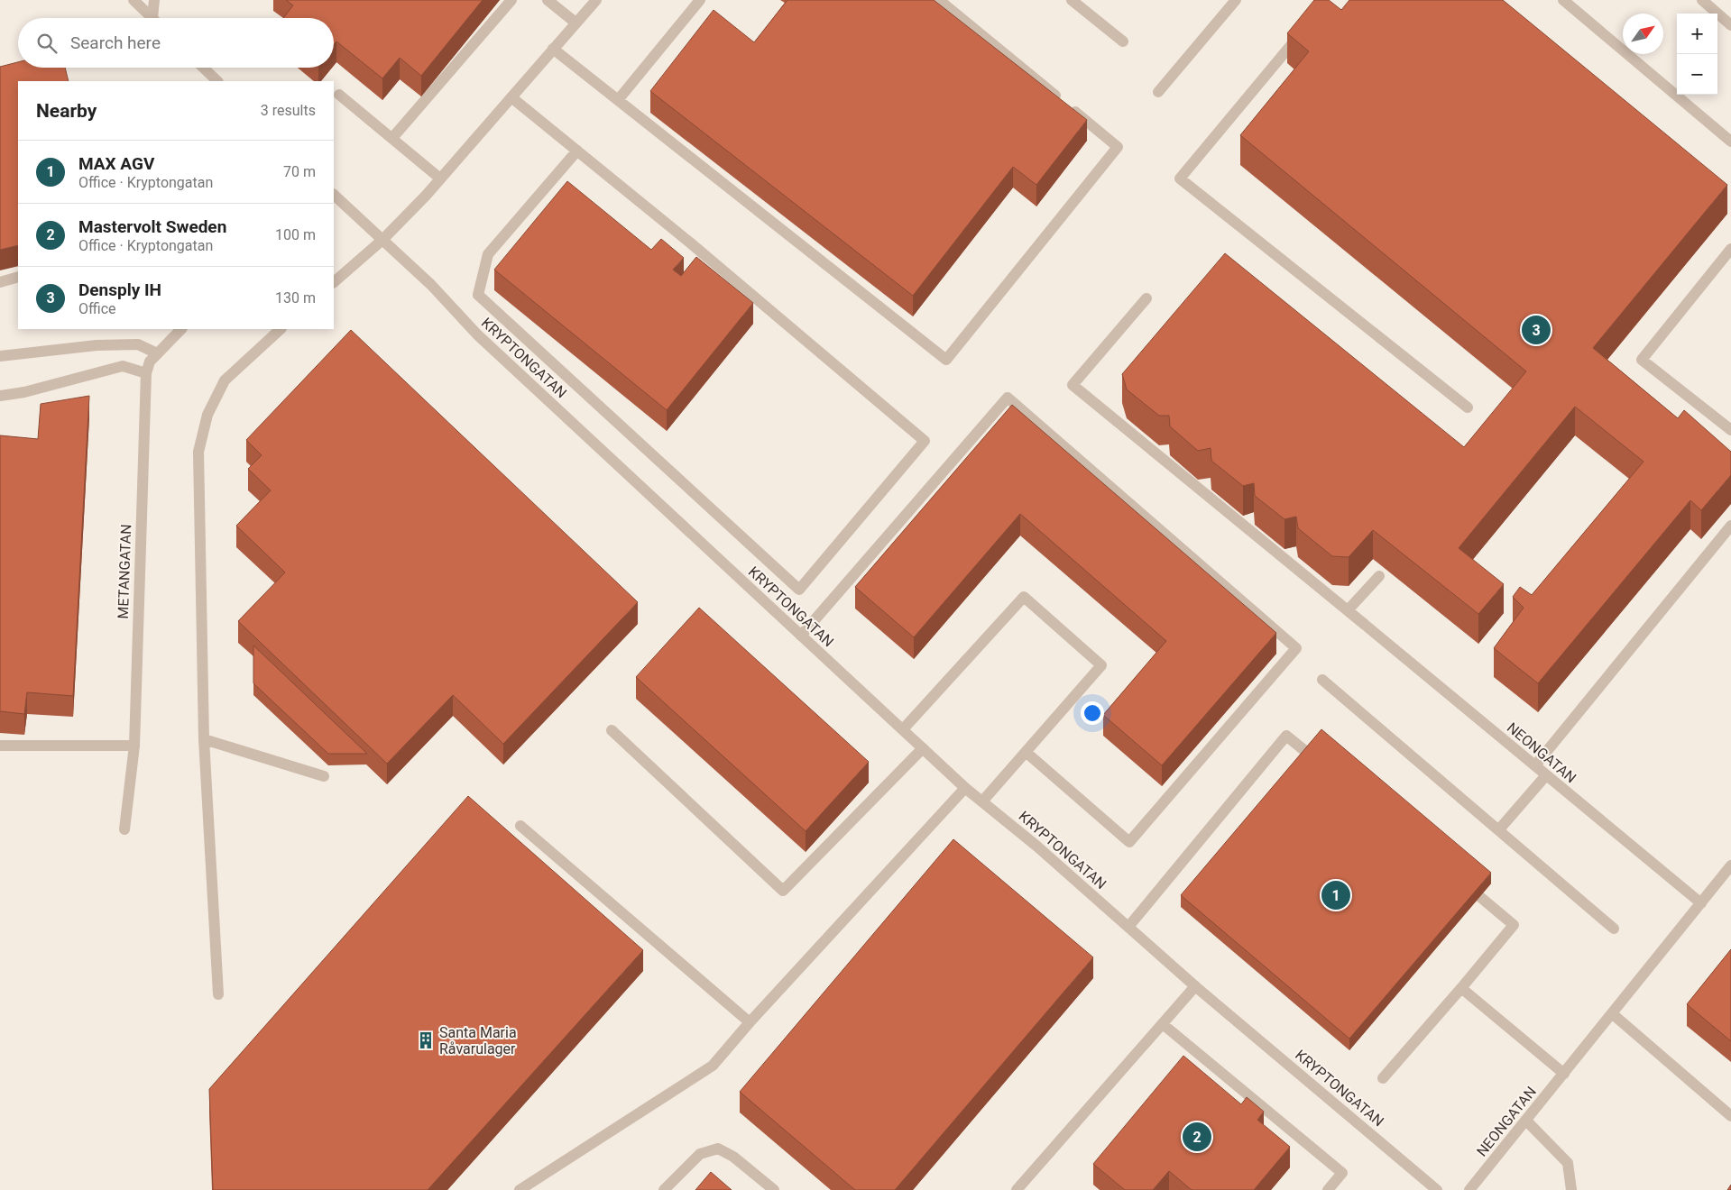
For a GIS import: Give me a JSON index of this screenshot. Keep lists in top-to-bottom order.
{
  "streets": {
    "street": ["KRYPTONGATAN", "METANGATAN", "NEONGATAN"]
  },
  "places": {
    "building": ["Santa Maria Råvarulager"]
  },
  "north": "top right",
  "page": {
    "map_buttons": ["+", "−"],
    "search": "Search here",
    "heading": ["Nearby", "3 results"],
    "list": [
      {
        "mark": "1",
        "name": "MAX AGV",
        "note": "Office · Kryptongatan",
        "value": "70 m"
      },
      {
        "mark": "2",
        "name": "Mastervolt Sweden",
        "note": "Office · Kryptongatan",
        "value": "100 m"
      },
      {
        "mark": "3",
        "name": "Densply IH",
        "note": "Office",
        "value": "130 m"
      }
    ],
    "pins": ["3", "1", "2"]
  }
}
